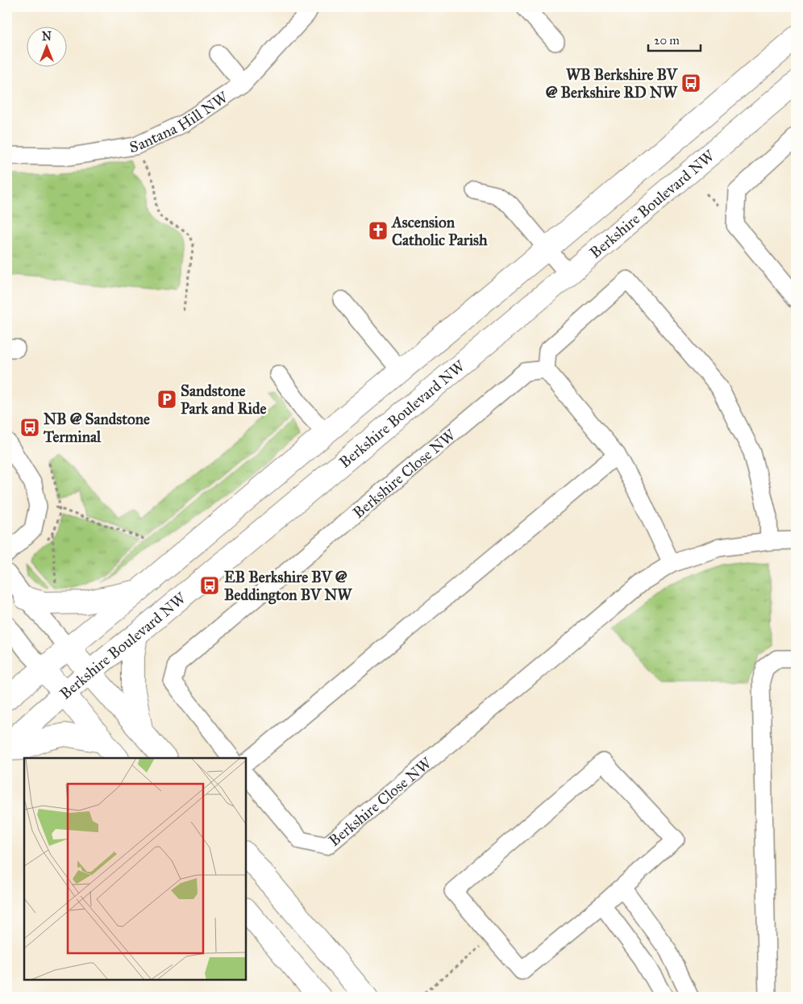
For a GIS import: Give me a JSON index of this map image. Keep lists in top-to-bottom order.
{
  "streets": {
    "main road": ["Berkshire Boulevard NW"],
    "street": ["Santana Hill NW", "Berkshire Close NW"]
  },
  "places": {
    "bus stop": ["WB Berkshire BV @ Berkshire RD NW", "NB @ Sandstone Terminal", "EB Berkshire BV @ Beddington BV NW"],
    "church": ["Ascension Catholic Parish"],
    "parking": ["Sandstone Park and Ride"]
  },
  "scale_bar": "20 m",
  "north": "top"
}
